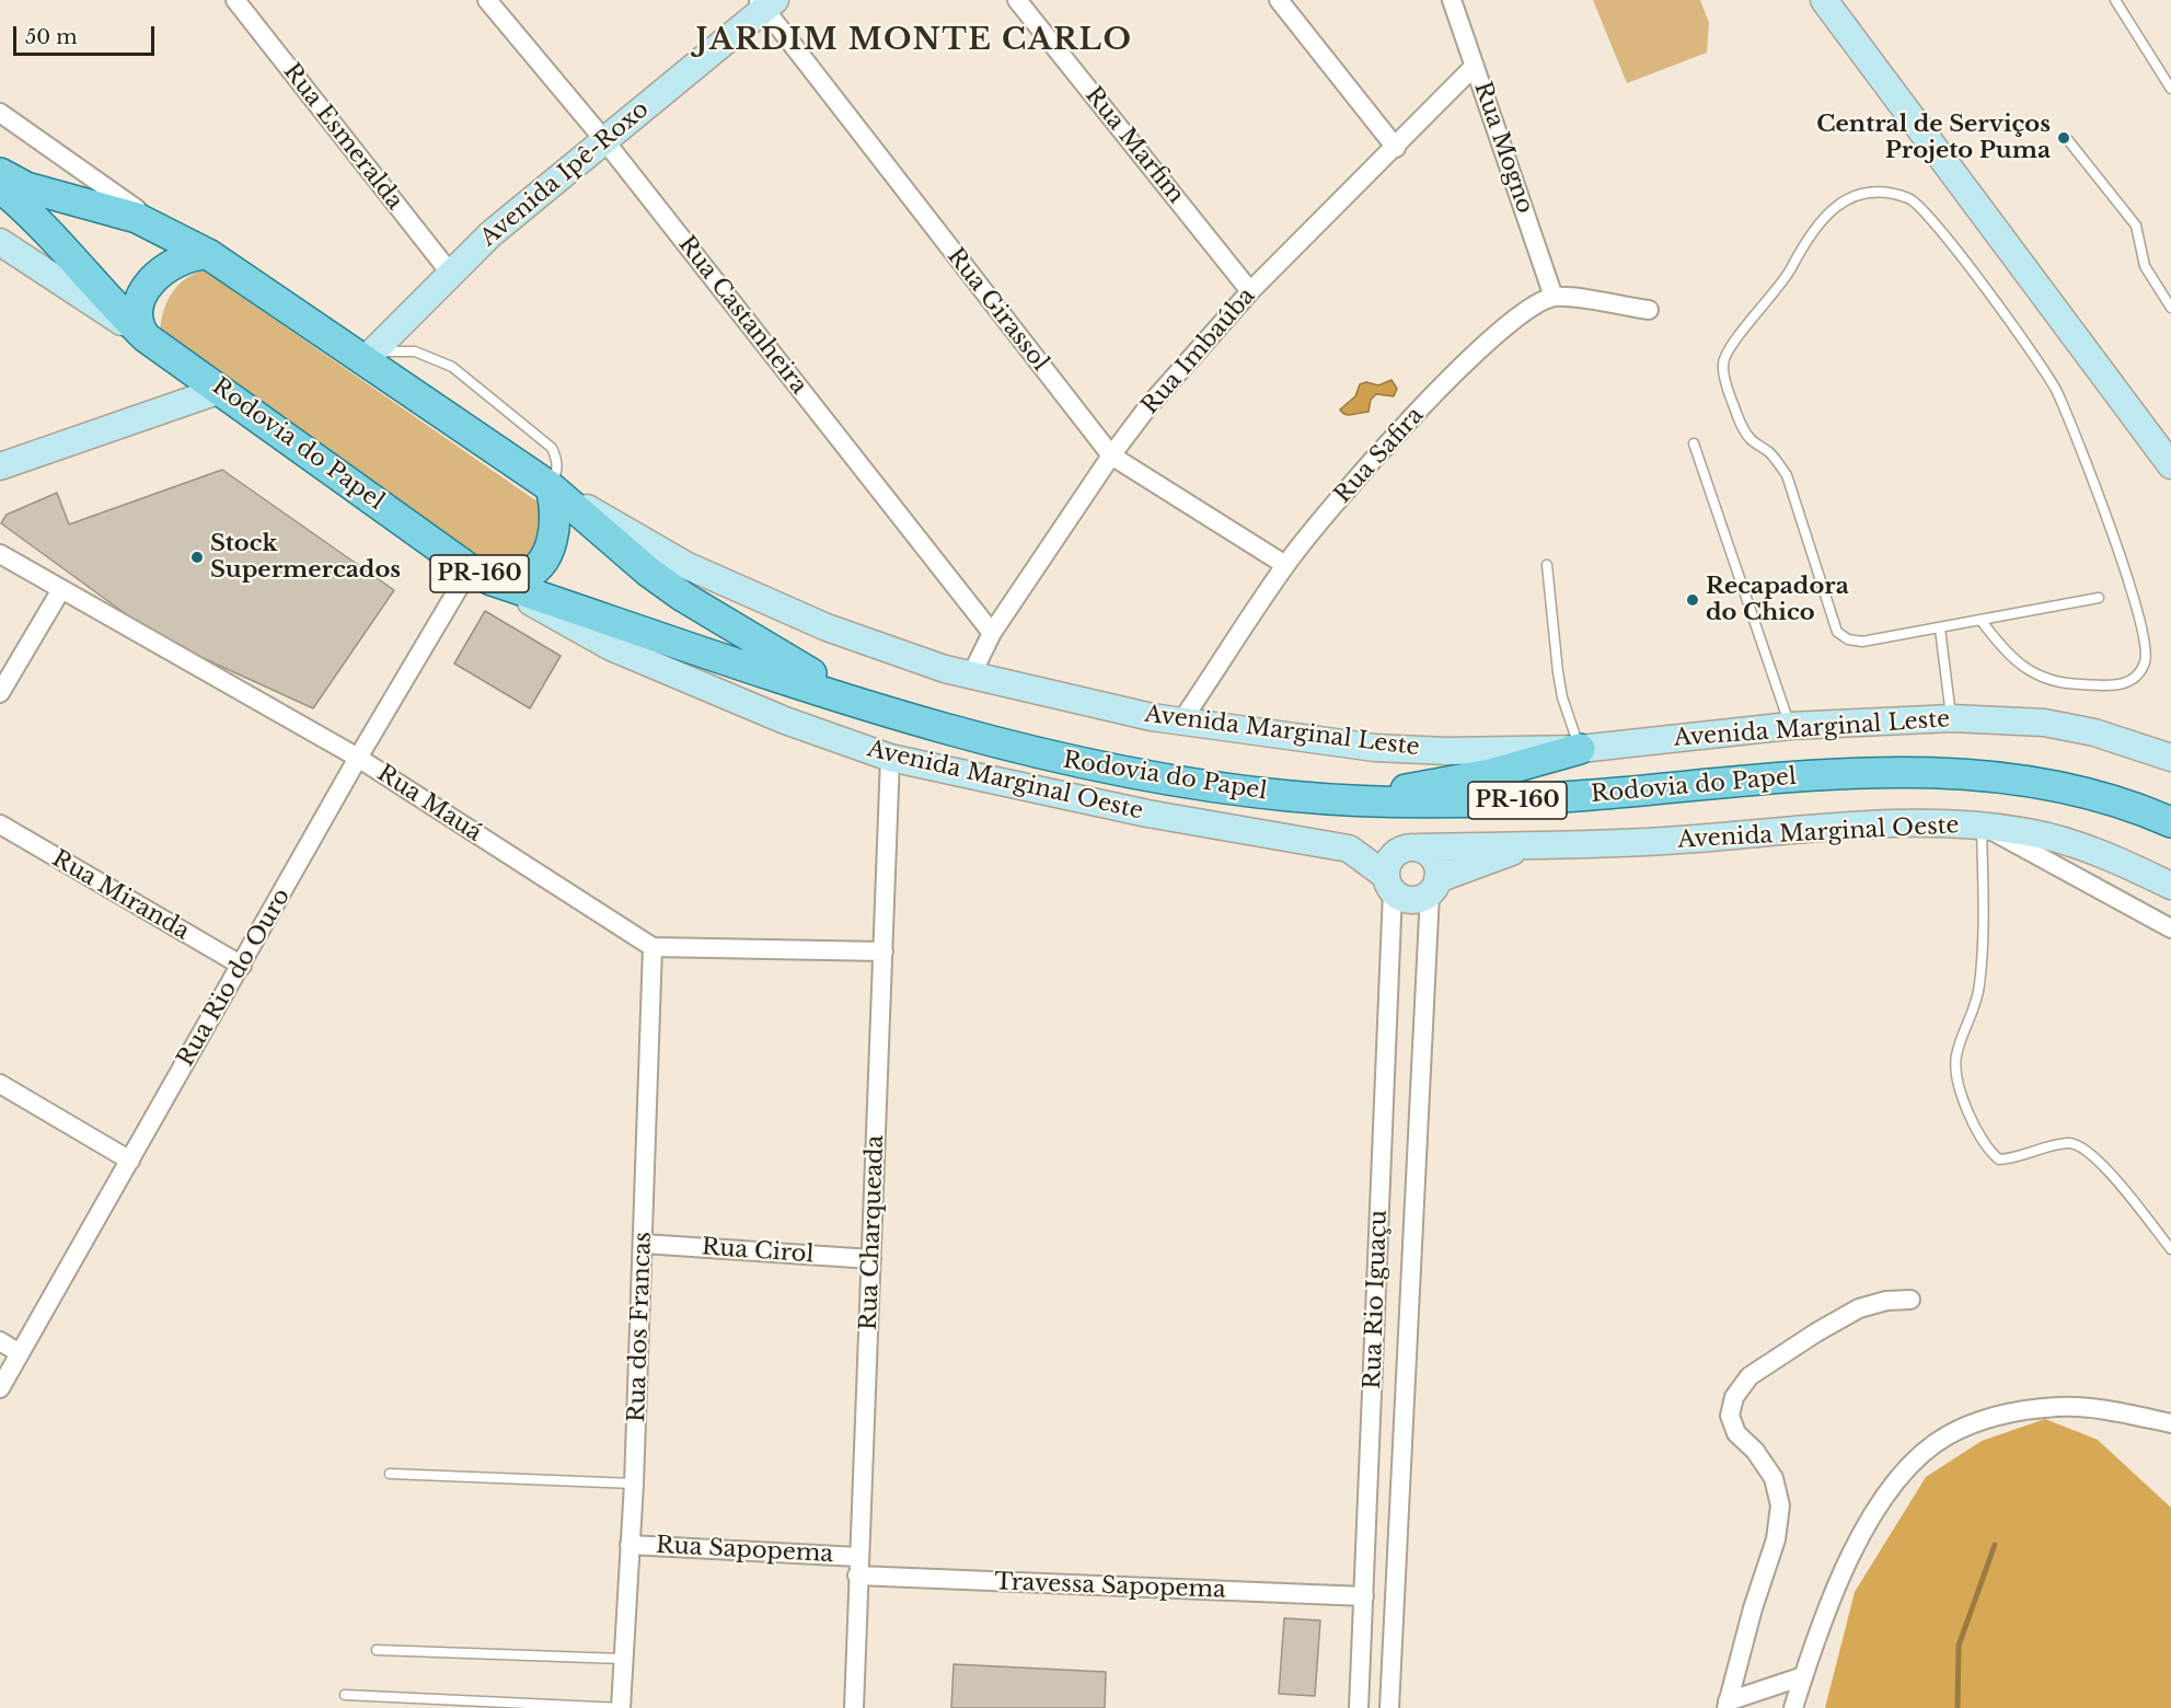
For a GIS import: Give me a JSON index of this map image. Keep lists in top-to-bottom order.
{
  "streets": {
    "main road": [
      "Avenida Ipê-Roxo",
      "Rodovia do Papel",
      "PR-160",
      "Avenida Marginal Leste",
      "Avenida Marginal Oeste"
    ],
    "street": [
      "Rua Esmeralda",
      "Rua Marfim",
      "Rua Mogno",
      "Rua Girassol",
      "Rua Castanheira",
      "Rua Imbaúba",
      "Rua Safira",
      "Rua Mauá",
      "Rua Miranda",
      "Rua Rio do Ouro",
      "Rua Charqueada",
      "Rua Cirol",
      "Rua Rio Iguaçu",
      "Rua dos Francas",
      "Rua Sapopema",
      "Travessa Sapopema"
    ]
  },
  "crossings": [
    ["Rua Esmeralda", "Avenida Ipê-Roxo"],
    ["Rua Marfim", "Rua Imbaúba"],
    ["Rua Mogno", "Rua Imbaúba"],
    ["Rua Mogno", "Rua Safira"],
    ["Avenida Ipê-Roxo", "Rua Girassol"],
    ["Avenida Ipê-Roxo", "Rua Castanheira"],
    ["Avenida Ipê-Roxo", "Rodovia do Papel"],
    ["Rua Girassol", "Rua Imbaúba"],
    ["Rua Girassol", "Rua Safira"],
    ["Rua Castanheira", "Rua Imbaúba"],
    ["Rua Imbaúba", "Avenida Marginal Leste"],
    ["Rodovia do Papel", "Avenida Marginal Leste"],
    ["Rodovia do Papel", "Avenida Marginal Oeste"],
    ["Rodovia do Papel", "Rua Rio do Ouro"],
    ["Rua Safira", "Avenida Marginal Leste"],
    ["Avenida Marginal Oeste", "Rua Rio do Ouro"],
    ["Avenida Marginal Oeste", "Rua Charqueada"],
    ["Avenida Marginal Oeste", "Rua Rio Iguaçu"],
    ["Rua Mauá", "Rua Rio do Ouro"],
    ["Rua Mauá", "Rua dos Francas"],
    ["Rua Miranda", "Rua Rio do Ouro"],
    ["Rua Charqueada", "Rua Cirol"],
    ["Rua Charqueada", "Rua Sapopema"],
    ["Rua Charqueada", "Travessa Sapopema"],
    ["Rua Cirol", "Rua dos Francas"],
    ["Rua Rio Iguaçu", "Travessa Sapopema"],
    ["Rua dos Francas", "Rua Sapopema"],
    ["Rua Sapopema", "Travessa Sapopema"]
  ],
  "districts": ["JARDIM MONTE CARLO"],
  "places": ["Central de Serviços Projeto Puma", "Stock Supermercados", "Recapadora do Chico"],
  "scale_bar": "50 m"
}
